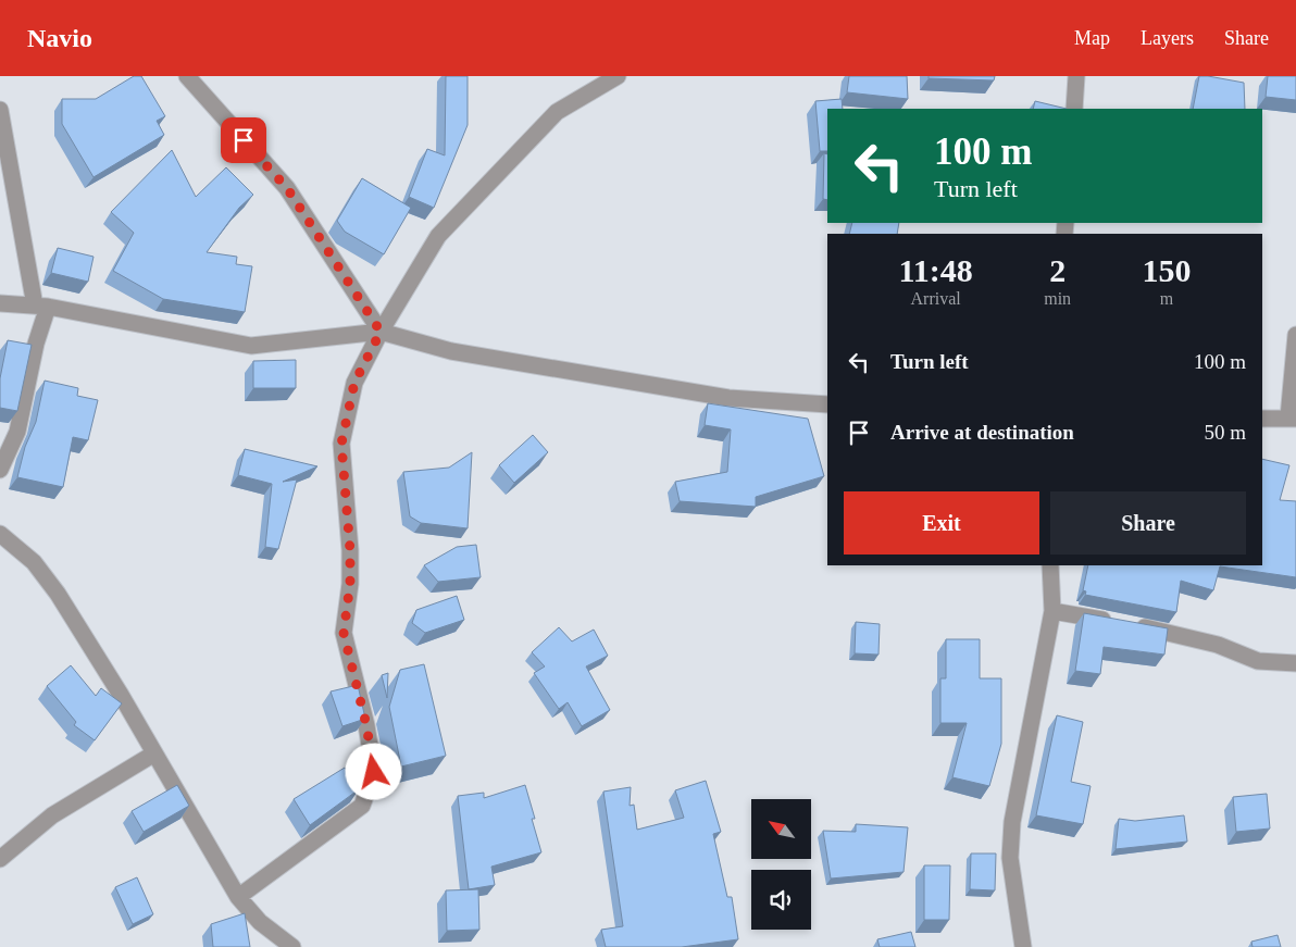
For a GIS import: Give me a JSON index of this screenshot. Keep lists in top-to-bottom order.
{
  "north": "top left",
  "page": {
    "header": "Navio",
    "nav": ["Map", "Layers", "Share"],
    "turn": ["100 m", "Turn left"],
    "eta": [
      "11:48",
      "Arrival",
      "2",
      "min",
      "150",
      "m"
    ],
    "list": [
      {
        "name": "Turn left",
        "value": "100 m"
      },
      {
        "name": "Arrive at destination",
        "value": "50 m"
      }
    ],
    "buttons": ["Exit", "Share"]
  }
}
